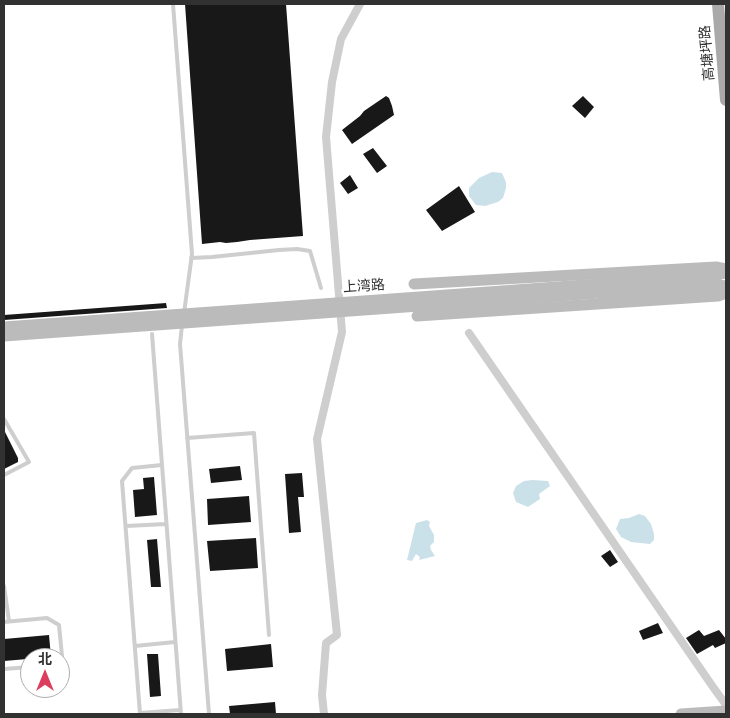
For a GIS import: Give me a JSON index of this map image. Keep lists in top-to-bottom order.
{
  "streets": {
    "main road": ["高塘坪路", "上湾路"]
  },
  "north": "top"
}
